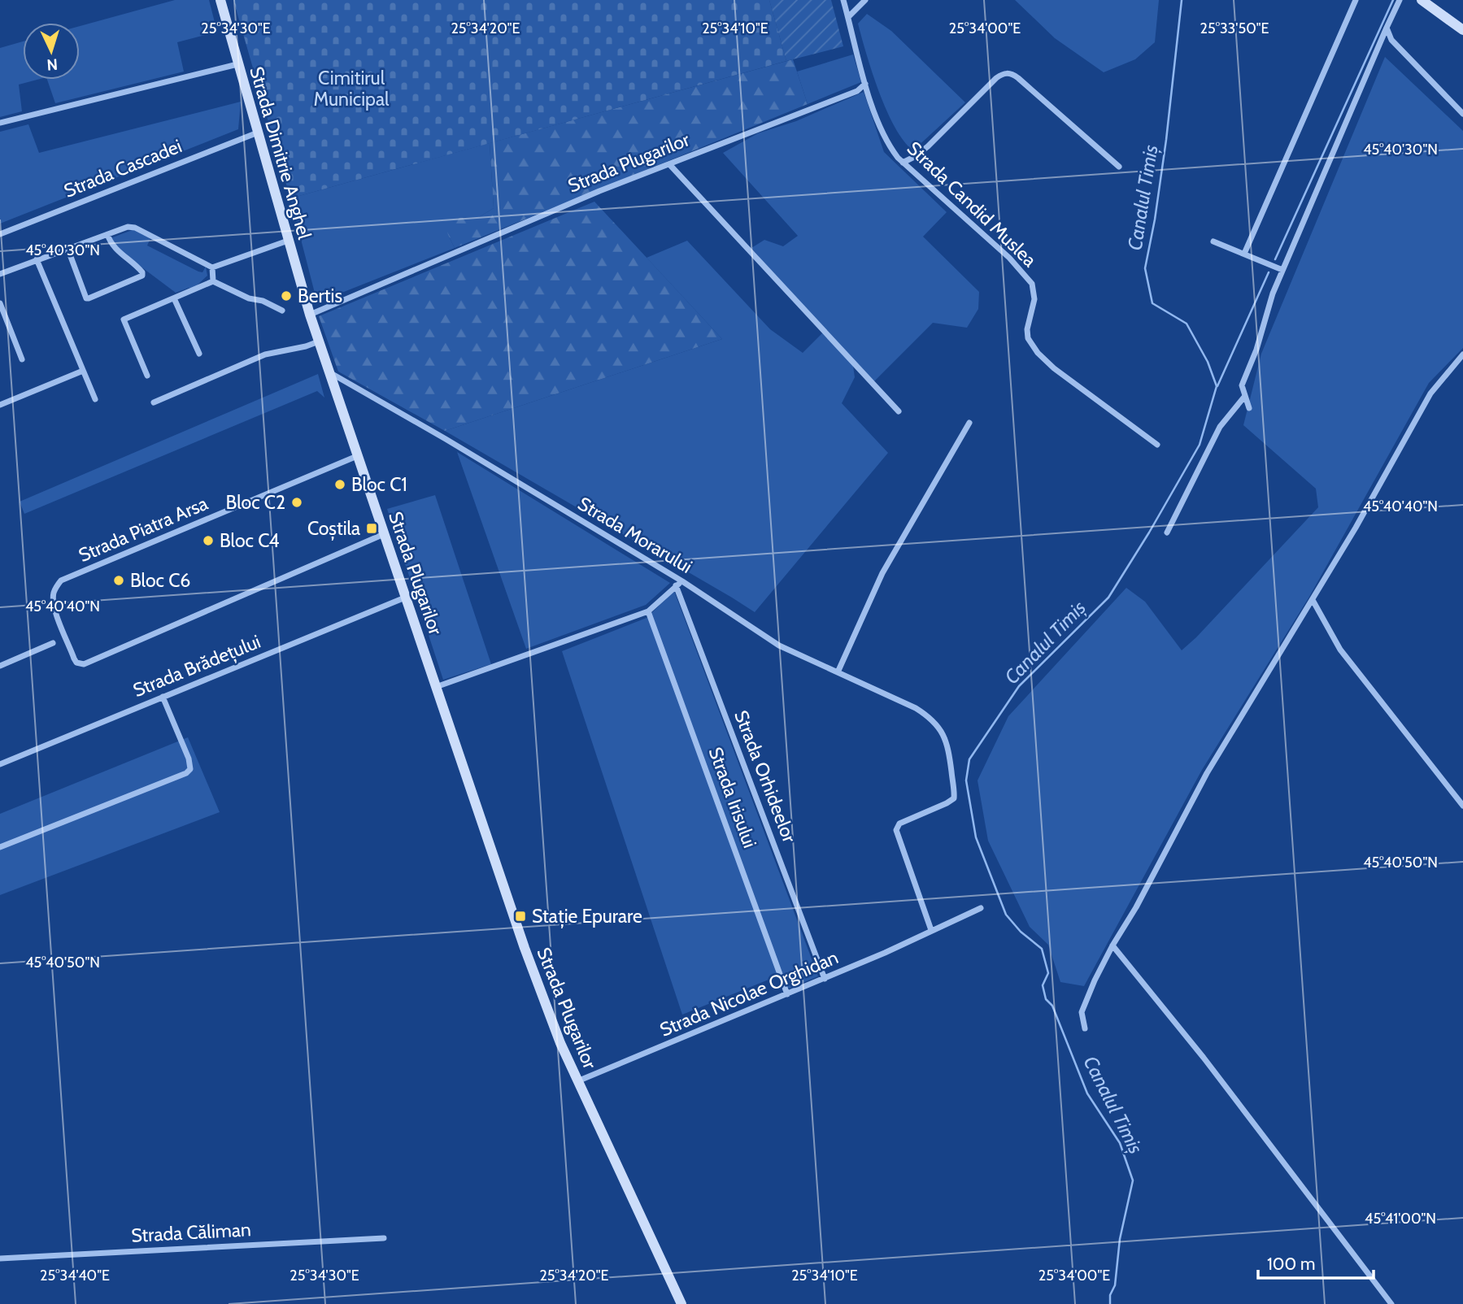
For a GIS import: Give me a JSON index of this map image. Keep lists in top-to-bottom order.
{
  "streets": {
    "street": [
      "Strada Dimitrie Anghel",
      "Strada Plugarilor",
      "Strada Cascadei",
      "Strada Candid Muslea",
      "Strada Piatra Arsa",
      "Strada Morarului",
      "Strada Brădețului",
      "Strada Orhideelor",
      "Strada Irisului",
      "Strada Nicolae Orghidan",
      "Strada Căliman"
    ]
  },
  "crossings": [
    ["Strada Dimitrie Anghel", "Strada Plugarilor"],
    ["Strada Dimitrie Anghel", "Strada Cascadei"],
    ["Strada Plugarilor", "Strada Candid Muslea"],
    ["Strada Plugarilor", "Strada Piatra Arsa"],
    ["Strada Plugarilor", "Strada Morarului"],
    ["Strada Plugarilor", "Strada Brădețului"],
    ["Strada Plugarilor", "Strada Nicolae Orghidan"],
    ["Strada Morarului", "Strada Nicolae Orghidan"],
    ["Strada Orhideelor", "Strada Nicolae Orghidan"],
    ["Strada Irisului", "Strada Nicolae Orghidan"]
  ],
  "water": ["Canalul Timiș"],
  "parks": ["Cimitirul Municipal"],
  "places": {
    "other": [
      "Bertis",
      "Bloc C1",
      "Bloc C2",
      "Bloc C4",
      "Bloc C6"
    ],
    "transit": ["Coștila", "Stație Epurare"]
  },
  "scale_bar": "100 m",
  "north": "bottom",
  "coordinates": [
    "25°34'30\"E",
    "25°34'20\"E",
    "25°34'10\"E",
    "25°34'00\"E",
    "25°33'50\"E",
    "45°40'30\"N",
    "45°40'40\"N",
    "45°40'50\"N",
    "45°41'00\"N",
    "25°34'40\"E"
  ]
}
